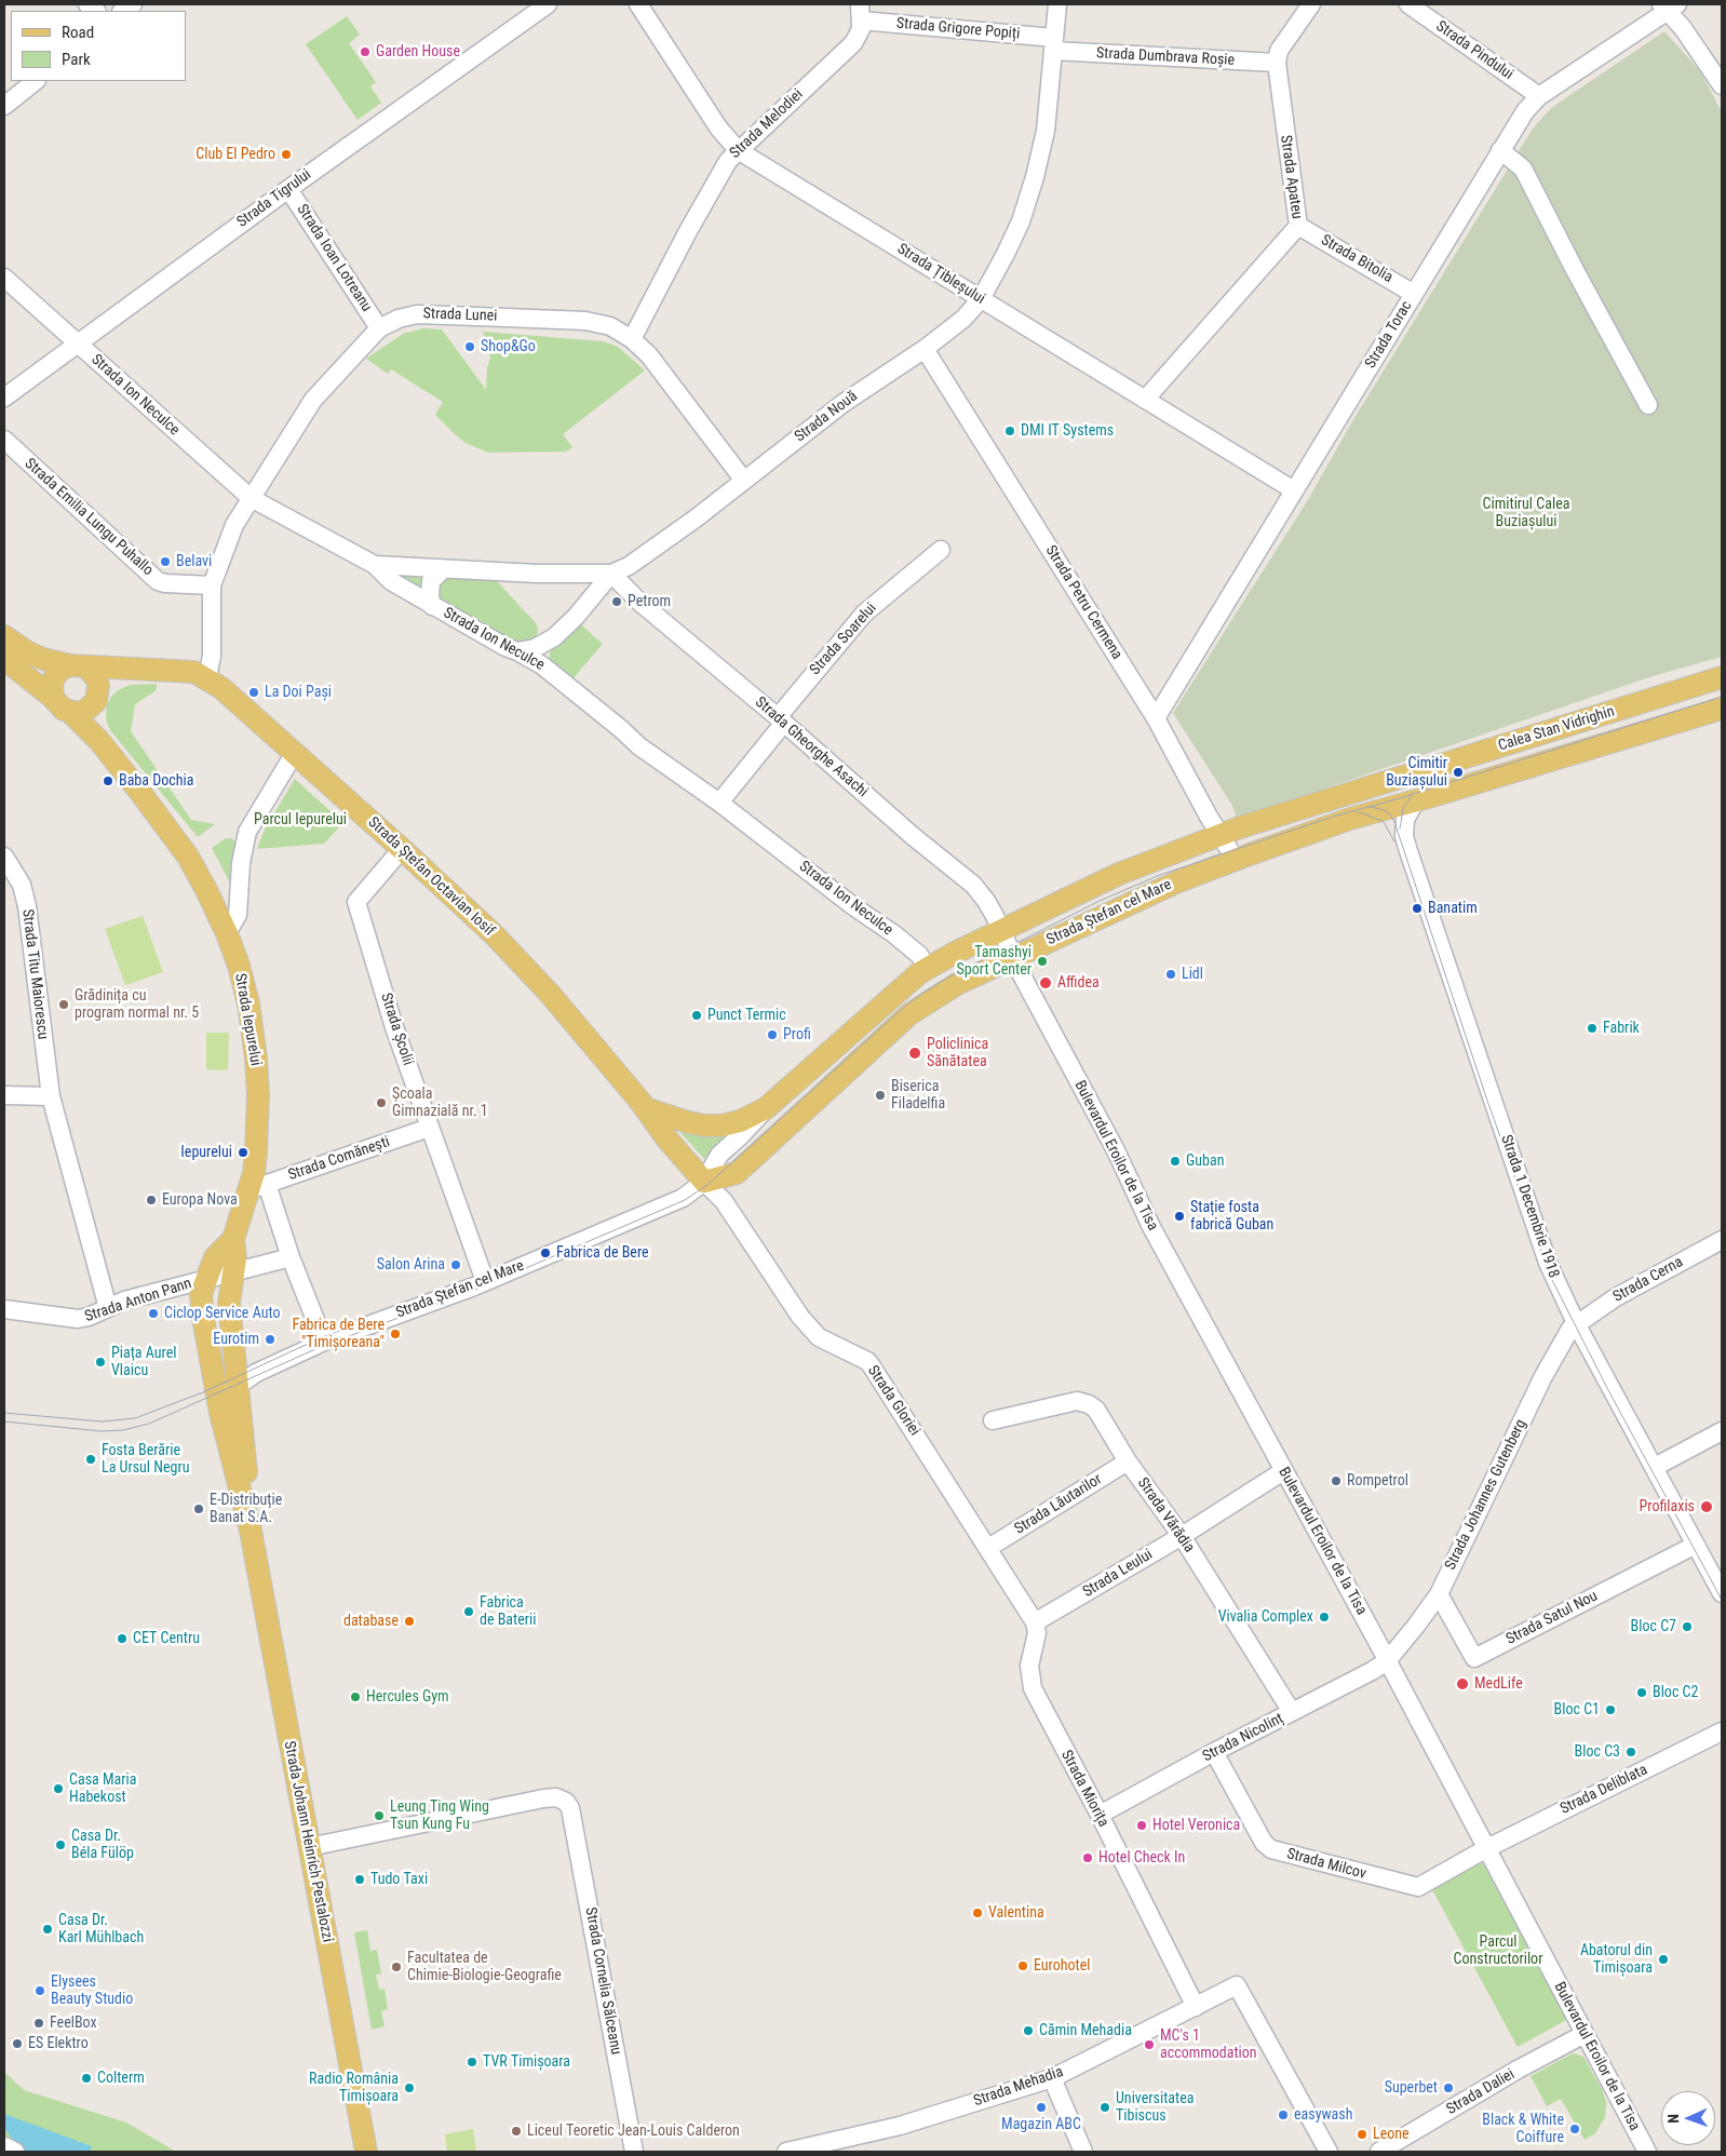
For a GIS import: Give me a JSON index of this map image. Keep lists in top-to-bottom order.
{
  "streets": {
    "main road": [
      "Calea Stan Vidrighin",
      "Strada Ștefan Octavian Iosif",
      "Strada Ștefan cel Mare",
      "Strada Iepurelui",
      "Strada Johann Heinrich Pestalozzi"
    ],
    "street": [
      "Strada Grigore Popiți",
      "Strada Pindului",
      "Strada Dumbrava Roșie",
      "Strada Melodiei",
      "Strada Apateu",
      "Strada Tigrului",
      "Strada Ioan Lotreanu",
      "Strada Bitolia",
      "Strada Țibleșului",
      "Strada Lunei",
      "Strada Torac",
      "Strada Ion Neculce",
      "Strada Nouă",
      "Strada Emilia Lungu Puhallo",
      "Strada Petru Cermena",
      "Strada Soarelui",
      "Strada Gheorghe Asachi",
      "Strada Titu Maiorescu",
      "Strada Școlii",
      "Bulevardul Eroilor de la Tisa",
      "Strada Comănești",
      "Strada 1 Decembrie 1918",
      "Strada Cerna",
      "Strada Anton Pann",
      "Strada Gloriei",
      "Strada Johannes Gutenberg",
      "Strada Lăutarilor",
      "Strada Vărădia",
      "Strada Leului",
      "Strada Satul Nou",
      "Strada Nicolinț",
      "Strada Miorița",
      "Strada Deliblata",
      "Strada Milcov",
      "Strada Cornelia Sălceanu",
      "Strada Mehadia",
      "Strada Daliei"
    ]
  },
  "crossings": [
    ["Strada Grigore Popiți", "Strada Dumbrava Roșie"],
    ["Strada Grigore Popiți", "Strada Melodiei"],
    ["Strada Grigore Popiți", "Strada Nouă"],
    ["Strada Pindului", "Strada Torac"],
    ["Strada Dumbrava Roșie", "Strada Apateu"],
    ["Strada Dumbrava Roșie", "Strada Nouă"],
    ["Strada Melodiei", "Strada Țibleșului"],
    ["Strada Melodiei", "Strada Lunei"],
    ["Strada Apateu", "Strada Bitolia"],
    ["Strada Apateu", "Strada Țibleșului"],
    ["Strada Tigrului", "Strada Ioan Lotreanu"],
    ["Strada Tigrului", "Strada Ion Neculce"],
    ["Strada Ioan Lotreanu", "Strada Lunei"],
    ["Strada Bitolia", "Strada Torac"],
    ["Strada Țibleșului", "Strada Torac"],
    ["Strada Țibleșului", "Strada Nouă"],
    ["Strada Lunei", "Strada Ion Neculce"],
    ["Strada Lunei", "Strada Nouă"],
    ["Strada Lunei", "Strada Emilia Lungu Puhallo"],
    ["Strada Lunei", "Strada Ștefan Octavian Iosif"],
    ["Strada Torac", "Strada Petru Cermena"],
    ["Strada Ion Neculce", "Strada Nouă"],
    ["Strada Ion Neculce", "Strada Soarelui"],
    ["Strada Ion Neculce", "Strada Ștefan cel Mare"],
    ["Strada Nouă", "Strada Petru Cermena"],
    ["Strada Nouă", "Strada Gheorghe Asachi"],
    ["Strada Petru Cermena", "Strada Ștefan cel Mare"],
    ["Strada Soarelui", "Strada Gheorghe Asachi"],
    ["Calea Stan Vidrighin", "Strada Ștefan cel Mare"],
    ["Calea Stan Vidrighin", "Strada 1 Decembrie 1918"],
    ["Strada Gheorghe Asachi", "Strada Ștefan cel Mare"],
    ["Strada Gheorghe Asachi", "Bulevardul Eroilor de la Tisa"],
    ["Strada Ștefan Octavian Iosif", "Strada Ștefan cel Mare"],
    ["Strada Ștefan Octavian Iosif", "Strada Iepurelui"],
    ["Strada Ștefan Octavian Iosif", "Strada Școlii"],
    ["Strada Ștefan Octavian Iosif", "Strada Gloriei"],
    ["Strada Ștefan cel Mare", "Strada Iepurelui"],
    ["Strada Ștefan cel Mare", "Strada Școlii"],
    ["Strada Ștefan cel Mare", "Bulevardul Eroilor de la Tisa"],
    ["Strada Ștefan cel Mare", "Strada 1 Decembrie 1918"],
    ["Strada Ștefan cel Mare", "Strada Gloriei"],
    ["Strada Ștefan cel Mare", "Strada Johann Heinrich Pestalozzi"],
    ["Strada Iepurelui", "Strada Comănești"],
    ["Strada Iepurelui", "Strada Anton Pann"],
    ["Strada Iepurelui", "Strada Johann Heinrich Pestalozzi"],
    ["Strada Școlii", "Strada Comănești"],
    ["Bulevardul Eroilor de la Tisa", "Strada Johannes Gutenberg"],
    ["Bulevardul Eroilor de la Tisa", "Strada Leului"],
    ["Bulevardul Eroilor de la Tisa", "Strada Nicolinț"],
    ["Bulevardul Eroilor de la Tisa", "Strada Deliblata"],
    ["Bulevardul Eroilor de la Tisa", "Strada Milcov"],
    ["Bulevardul Eroilor de la Tisa", "Strada Daliei"],
    ["Strada 1 Decembrie 1918", "Strada Cerna"],
    ["Strada 1 Decembrie 1918", "Strada Johannes Gutenberg"],
    ["Strada 1 Decembrie 1918", "Strada Satul Nou"],
    ["Strada Cerna", "Strada Johannes Gutenberg"],
    ["Strada Gloriei", "Strada Lăutarilor"],
    ["Strada Gloriei", "Strada Leului"],
    ["Strada Gloriei", "Strada Miorița"],
    ["Strada Johannes Gutenberg", "Strada Satul Nou"],
    ["Strada Johannes Gutenberg", "Strada Nicolinț"],
    ["Strada Lăutarilor", "Strada Vărădia"],
    ["Strada Vărădia", "Strada Leului"],
    ["Strada Vărădia", "Strada Nicolinț"],
    ["Strada Leului", "Strada Miorița"],
    ["Strada Nicolinț", "Strada Miorița"],
    ["Strada Nicolinț", "Strada Milcov"],
    ["Strada Miorița", "Strada Mehadia"],
    ["Strada Deliblata", "Strada Milcov"],
    ["Strada Johann Heinrich Pestalozzi", "Strada Cornelia Sălceanu"]
  ],
  "parks": ["Cimitirul Calea Buziașului", "Parcul Iepurelui", "Parcul Constructorilor"],
  "places": [
    "Garden House",
    "Club El Pedro",
    "Shop&Go",
    "DMI IT Systems",
    "Belavi",
    "Petrom",
    "La Doi Pași",
    "Cimitir Buziașului",
    "Baba Dochia",
    "Banatim",
    "Tamashyi Sport Center",
    "Lidl",
    "Affidea",
    "Grădinița cu program normal nr. 5",
    "Punct Termic",
    "Fabrik",
    "Profi",
    "Policlinica Sănătatea",
    "Biserica Filadelfia",
    "Școala Gimnazială nr. 1",
    "Iepurelui",
    "Guban",
    "Europa Nova",
    "Stație fosta fabrică Guban",
    "Fabrica de Bere",
    "Salon Arina",
    "Ciclop Service Auto",
    "Fabrica de Bere \"Timișoreana\"",
    "Eurotim",
    "Piața Aurel Vlaicu",
    "Fosta Berărie La Ursul Negru",
    "Rompetrol",
    "Profilaxis",
    "E-Distribuție Banat S.A.",
    "Fabrica de Baterii",
    "Vivalia Complex",
    "database",
    "Bloc C7",
    "CET Centru",
    "MedLife",
    "Bloc C2",
    "Hercules Gym",
    "Bloc C1",
    "Bloc C3",
    "Casa Maria Habekost",
    "Leung Ting Wing Tsun Kung Fu",
    "Hotel Veronica",
    "Casa Dr. Béla Fülöp",
    "Hotel Check In",
    "Tudo Taxi",
    "Valentina",
    "Casa Dr. Karl Mühlbach",
    "Abatorul din Timișoara",
    "Eurohotel",
    "Facultatea de Chimie-Biologie-Geografie",
    "Elysees Beauty Studio",
    "FeelBox",
    "Cămin Mehadia",
    "ES Elektro",
    "MC's 1 accommodation",
    "TVR Timișoara",
    "Colterm",
    "Radio România Timișoara",
    "Superbet",
    "Magazin ABC",
    "Universitatea Tibiscus",
    "easywash",
    "Black & White Coiffure",
    "Liceul Teoretic Jean-Louis Calderon",
    "Leone"
  ],
  "legend": ["Road", "Park"],
  "north": "left"
}
